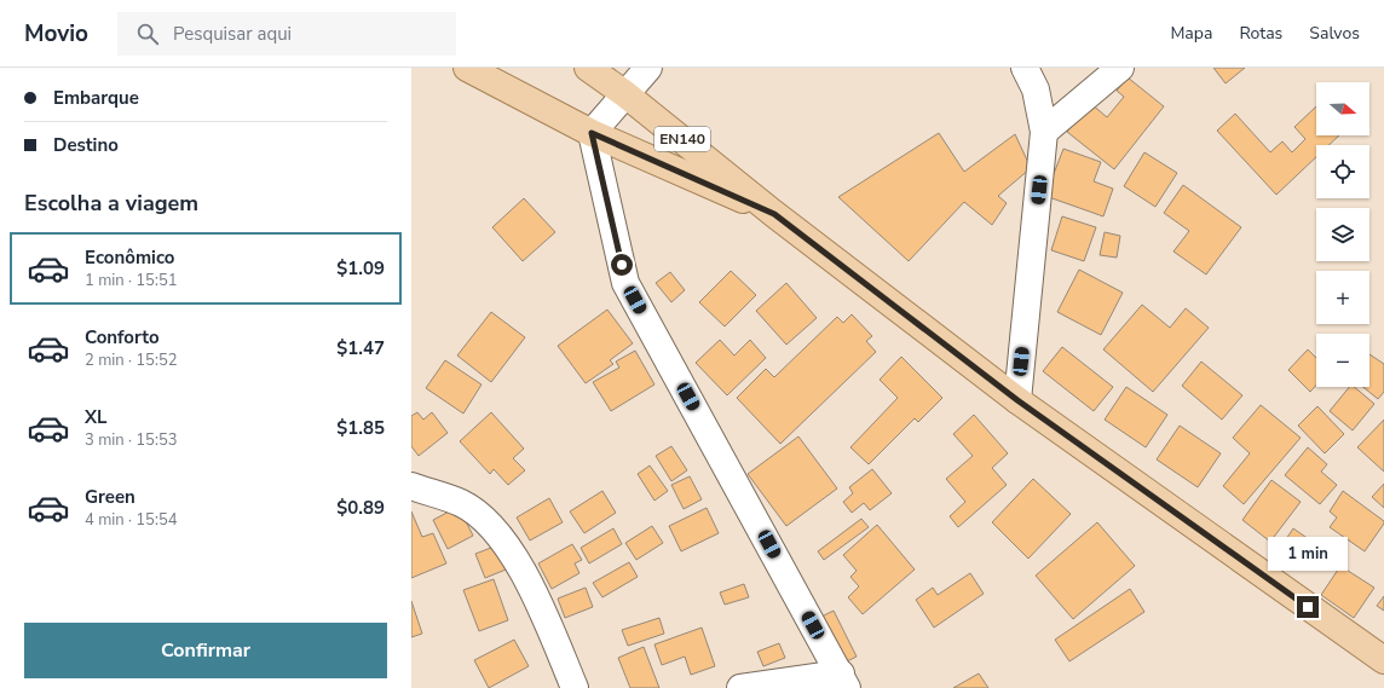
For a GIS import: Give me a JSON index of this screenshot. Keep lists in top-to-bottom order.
{
  "streets": {
    "main road": ["EN140"]
  },
  "north": "right",
  "page": {
    "header": "Movio",
    "search": "Pesquisar aqui",
    "nav": ["Mapa", "Rotas", "Salvos"],
    "banner": ["Embarque", "Destino"],
    "map_buttons": ["+", "−"],
    "heading": "Escolha a viagem",
    "list": [
      {
        "name": "Econômico",
        "note": "1 min · 15:51",
        "value": "$1.09"
      },
      {
        "name": "Conforto",
        "note": "2 min · 15:52",
        "value": "$1.47"
      },
      {
        "name": "XL",
        "note": "3 min · 15:53",
        "value": "$1.85"
      },
      {
        "name": "Green",
        "note": "4 min · 15:54",
        "value": "$0.89"
      }
    ],
    "bubble": "1 min",
    "buttons": "Confirmar"
  }
}
